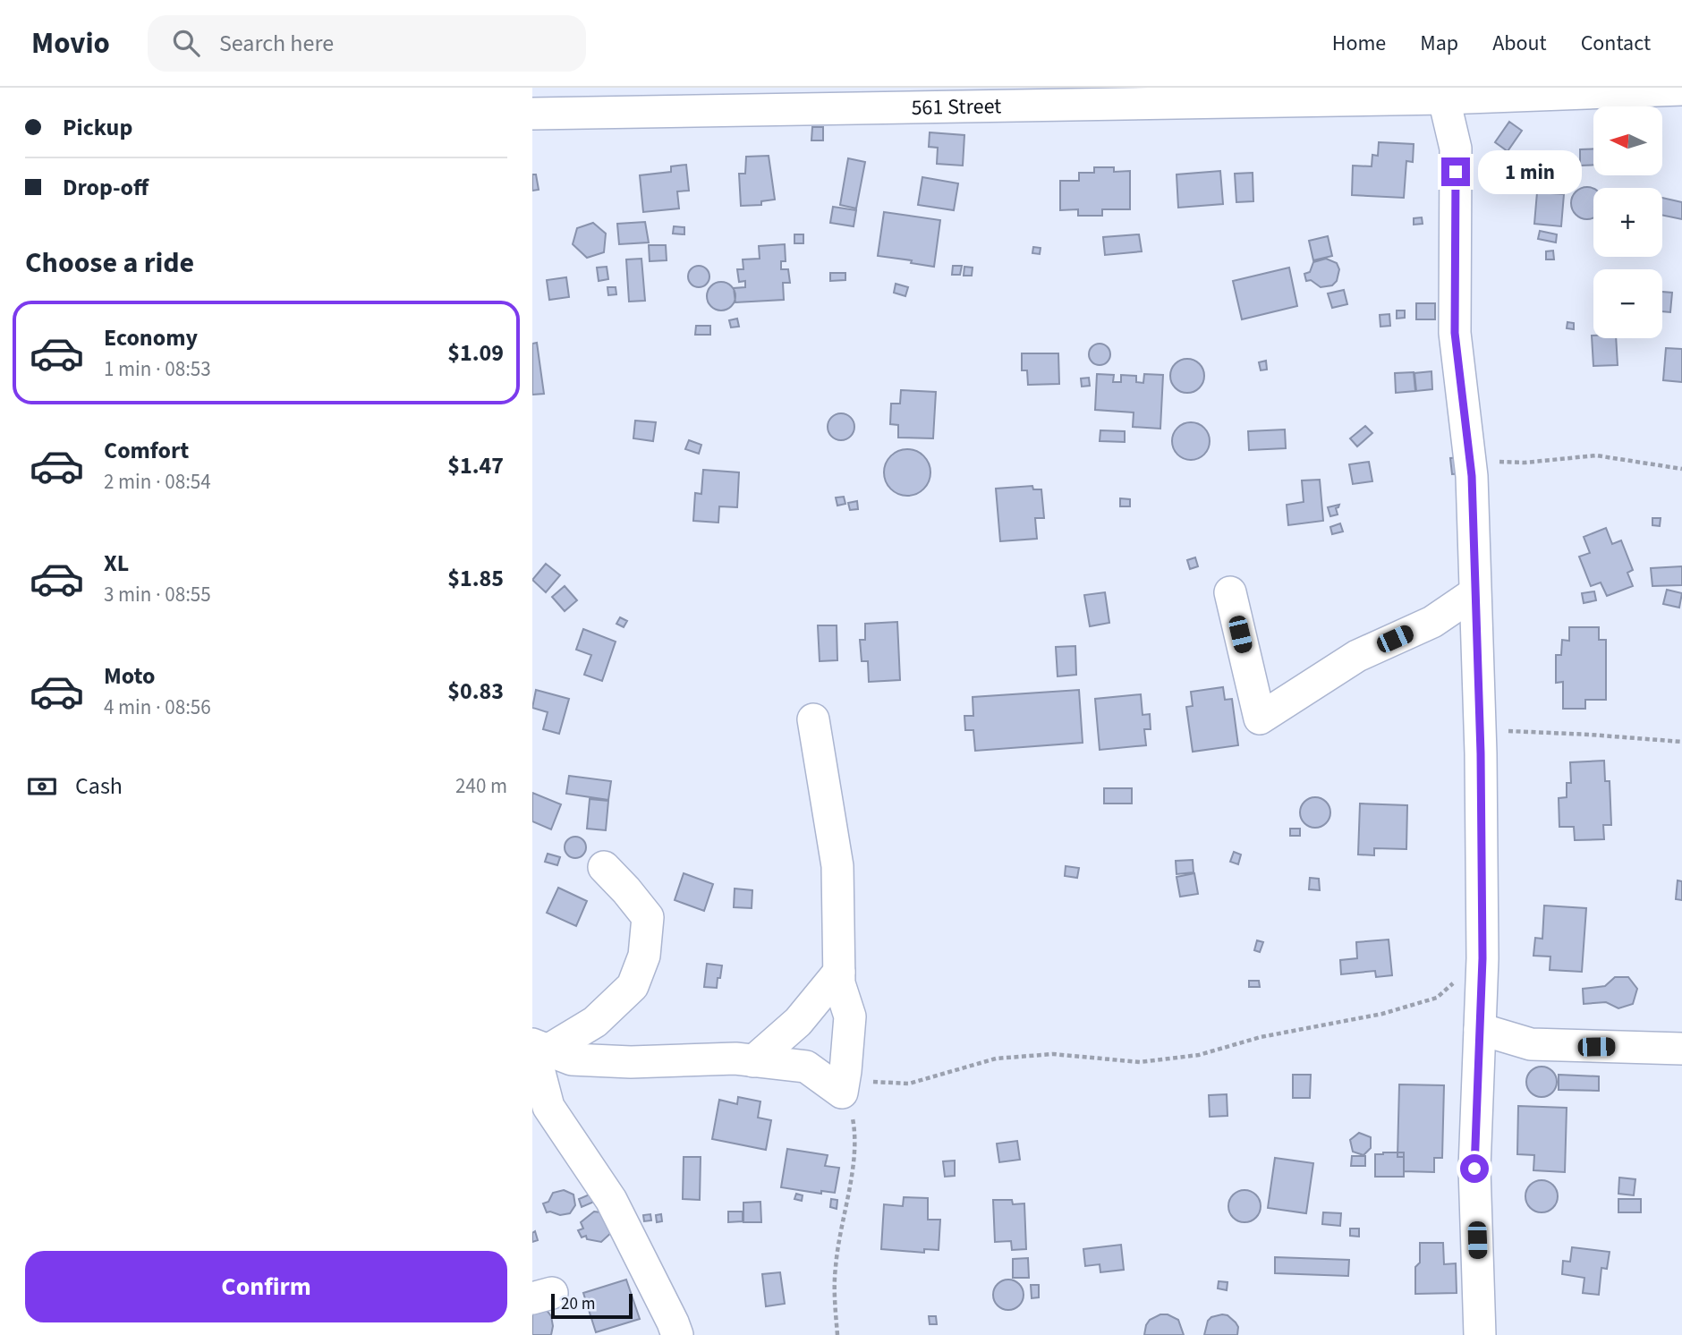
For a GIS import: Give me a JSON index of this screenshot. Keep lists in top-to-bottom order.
{
  "streets": {
    "street": ["561 Street"]
  },
  "scale_bar": "20 m",
  "north": "left",
  "page": {
    "header": "Movio",
    "search": "Search here",
    "nav": [
      "Home",
      "Map",
      "About",
      "Contact"
    ],
    "banner": ["Pickup", "Drop-off"],
    "map_buttons": ["+", "−"],
    "bubble": "1 min",
    "heading": "Choose a ride",
    "list": [
      {
        "name": "Economy",
        "note": "1 min · 08:53",
        "value": "$1.09"
      },
      {
        "name": "Comfort",
        "note": "2 min · 08:54",
        "value": "$1.47"
      },
      {
        "name": "XL",
        "note": "3 min · 08:55",
        "value": "$1.85"
      },
      {
        "name": "Moto",
        "note": "4 min · 08:56",
        "value": "$0.83"
      }
    ],
    "pay": ["Cash", "240 m"],
    "buttons": "Confirm",
    "scale": "20 m"
  }
}
